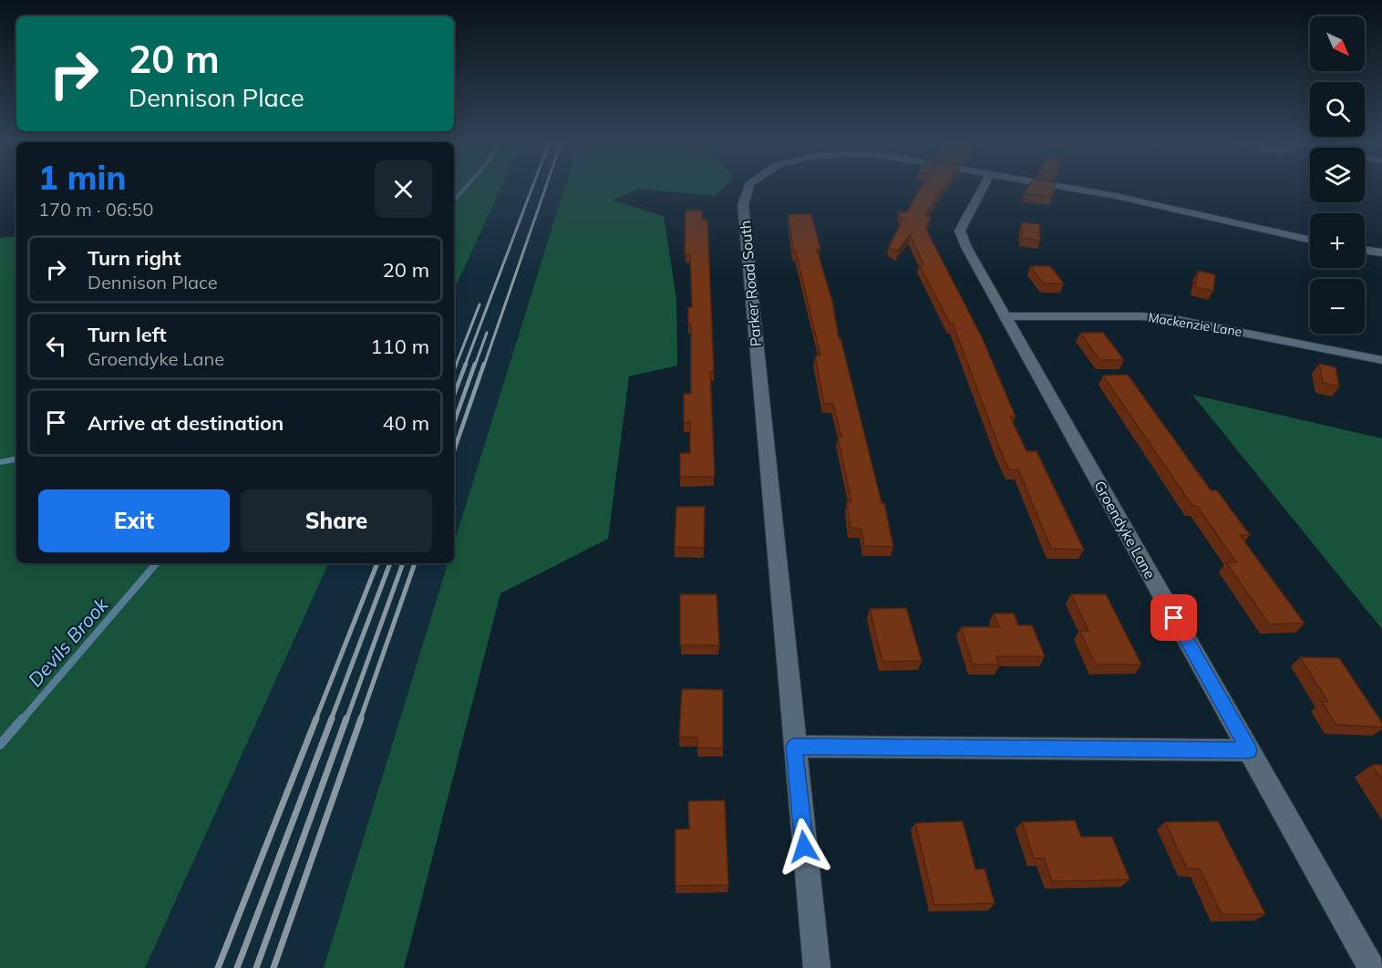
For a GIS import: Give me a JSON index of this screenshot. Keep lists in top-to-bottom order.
{
  "streets": {
    "street": ["Parker Road South", "Mackenzie Lane", "Groendyke Lane"]
  },
  "crossings": [
    ["Mackenzie Lane", "Groendyke Lane"]
  ],
  "water": ["Devils Brook"],
  "north": "bottom right",
  "page": {
    "map_buttons": ["+", "−"],
    "turn": ["20 m", "Dennison Place"],
    "heading": ["1 min", "170 m · 06:50"],
    "list": [
      {
        "name": "Turn right",
        "note": "Dennison Place",
        "value": "20 m"
      },
      {
        "name": "Turn left",
        "note": "Groendyke Lane",
        "value": "110 m"
      },
      {
        "name": "Arrive at destination",
        "value": "40 m"
      }
    ],
    "buttons": ["Exit", "Share"]
  }
}
